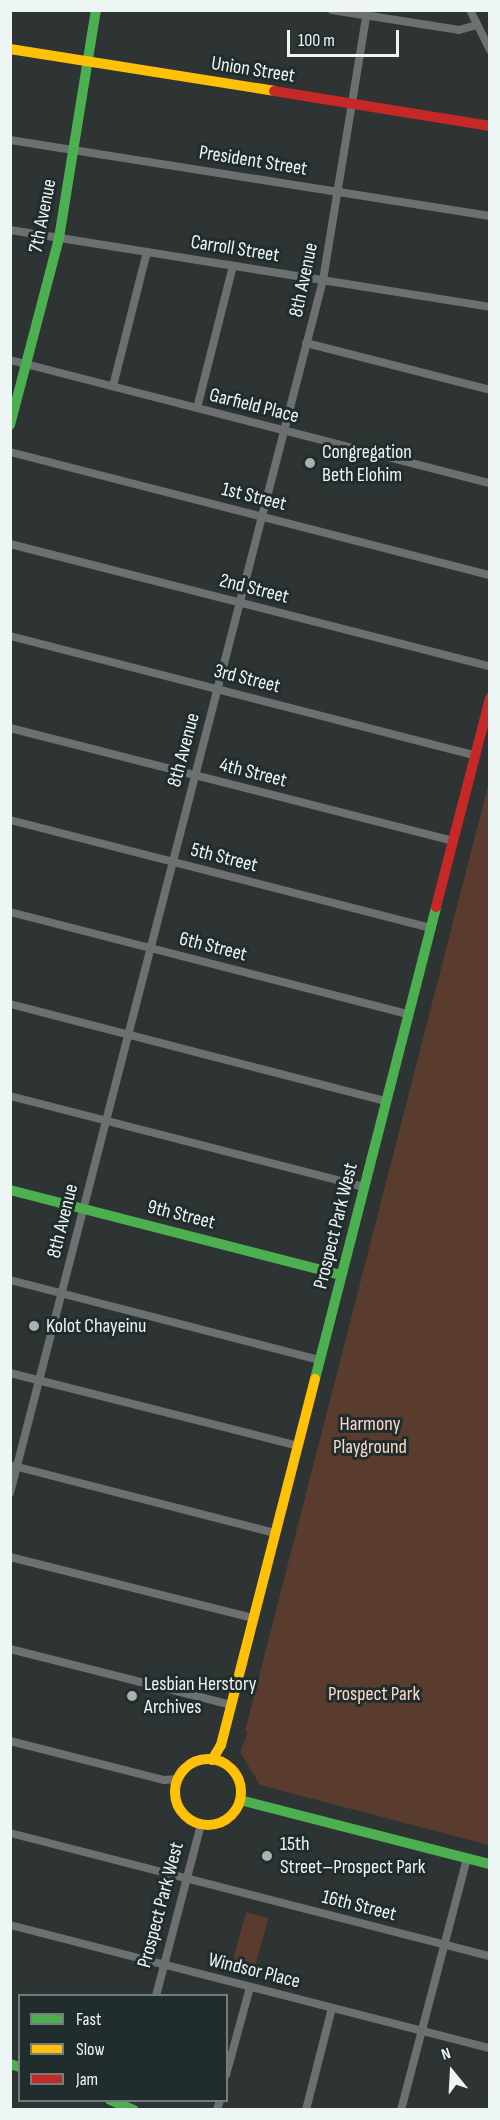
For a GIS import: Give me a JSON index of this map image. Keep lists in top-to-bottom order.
{
  "streets": {
    "street": [
      "Union Street",
      "President Street",
      "7th Avenue",
      "Carroll Street",
      "8th Avenue",
      "Garfield Place",
      "1st Street",
      "2nd Street",
      "3rd Street",
      "4th Street",
      "5th Street",
      "6th Street",
      "9th Street",
      "Prospect Park West",
      "16th Street",
      "Windsor Place"
    ]
  },
  "crossings": [
    ["Union Street", "7th Avenue"],
    ["Union Street", "8th Avenue"],
    ["President Street", "7th Avenue"],
    ["President Street", "8th Avenue"],
    ["7th Avenue", "Carroll Street"],
    ["7th Avenue", "Garfield Place"],
    ["Carroll Street", "8th Avenue"],
    ["8th Avenue", "Garfield Place"],
    ["8th Avenue", "1st Street"],
    ["8th Avenue", "2nd Street"],
    ["8th Avenue", "3rd Street"],
    ["8th Avenue", "4th Street"],
    ["8th Avenue", "5th Street"],
    ["8th Avenue", "6th Street"],
    ["8th Avenue", "9th Street"],
    ["3rd Street", "Prospect Park West"],
    ["4th Street", "Prospect Park West"],
    ["5th Street", "Prospect Park West"],
    ["6th Street", "Prospect Park West"],
    ["9th Street", "Prospect Park West"],
    ["Prospect Park West", "16th Street"],
    ["Prospect Park West", "Windsor Place"]
  ],
  "parks": ["Harmony Playground", "Prospect Park"],
  "places": [
    "Congregation Beth Elohim",
    "Kolot Chayeinu",
    "Lesbian Herstory Archives",
    "15th Street–Prospect Park"
  ],
  "legend": ["Fast", "Slow", "Jam"],
  "scale_bar": "100 m",
  "north": "top"
}
